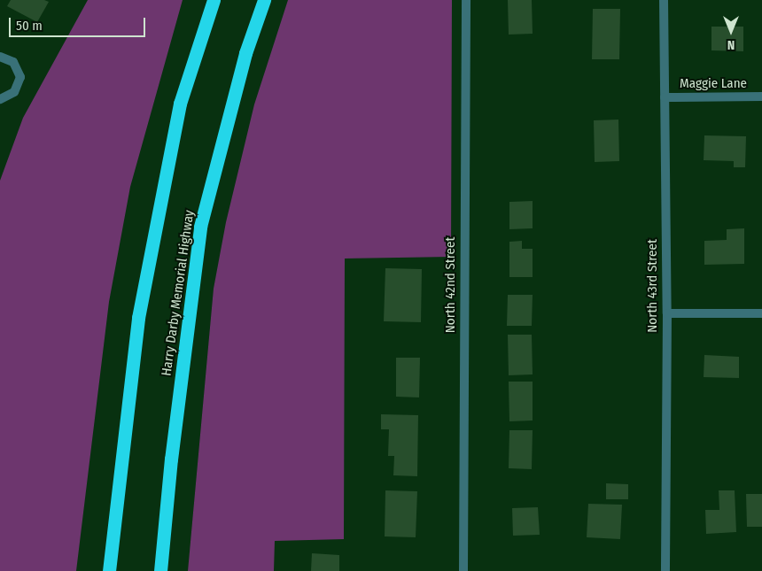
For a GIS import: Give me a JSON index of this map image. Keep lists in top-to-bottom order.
{
  "streets": {
    "highway": ["Harry Darby Memorial Highway"],
    "street": ["Maggie Lane", "North 42nd Street", "North 43rd Street"]
  },
  "crossings": [
    ["Maggie Lane", "North 43rd Street"]
  ],
  "scale_bar": "50 m",
  "north": "bottom"
}
